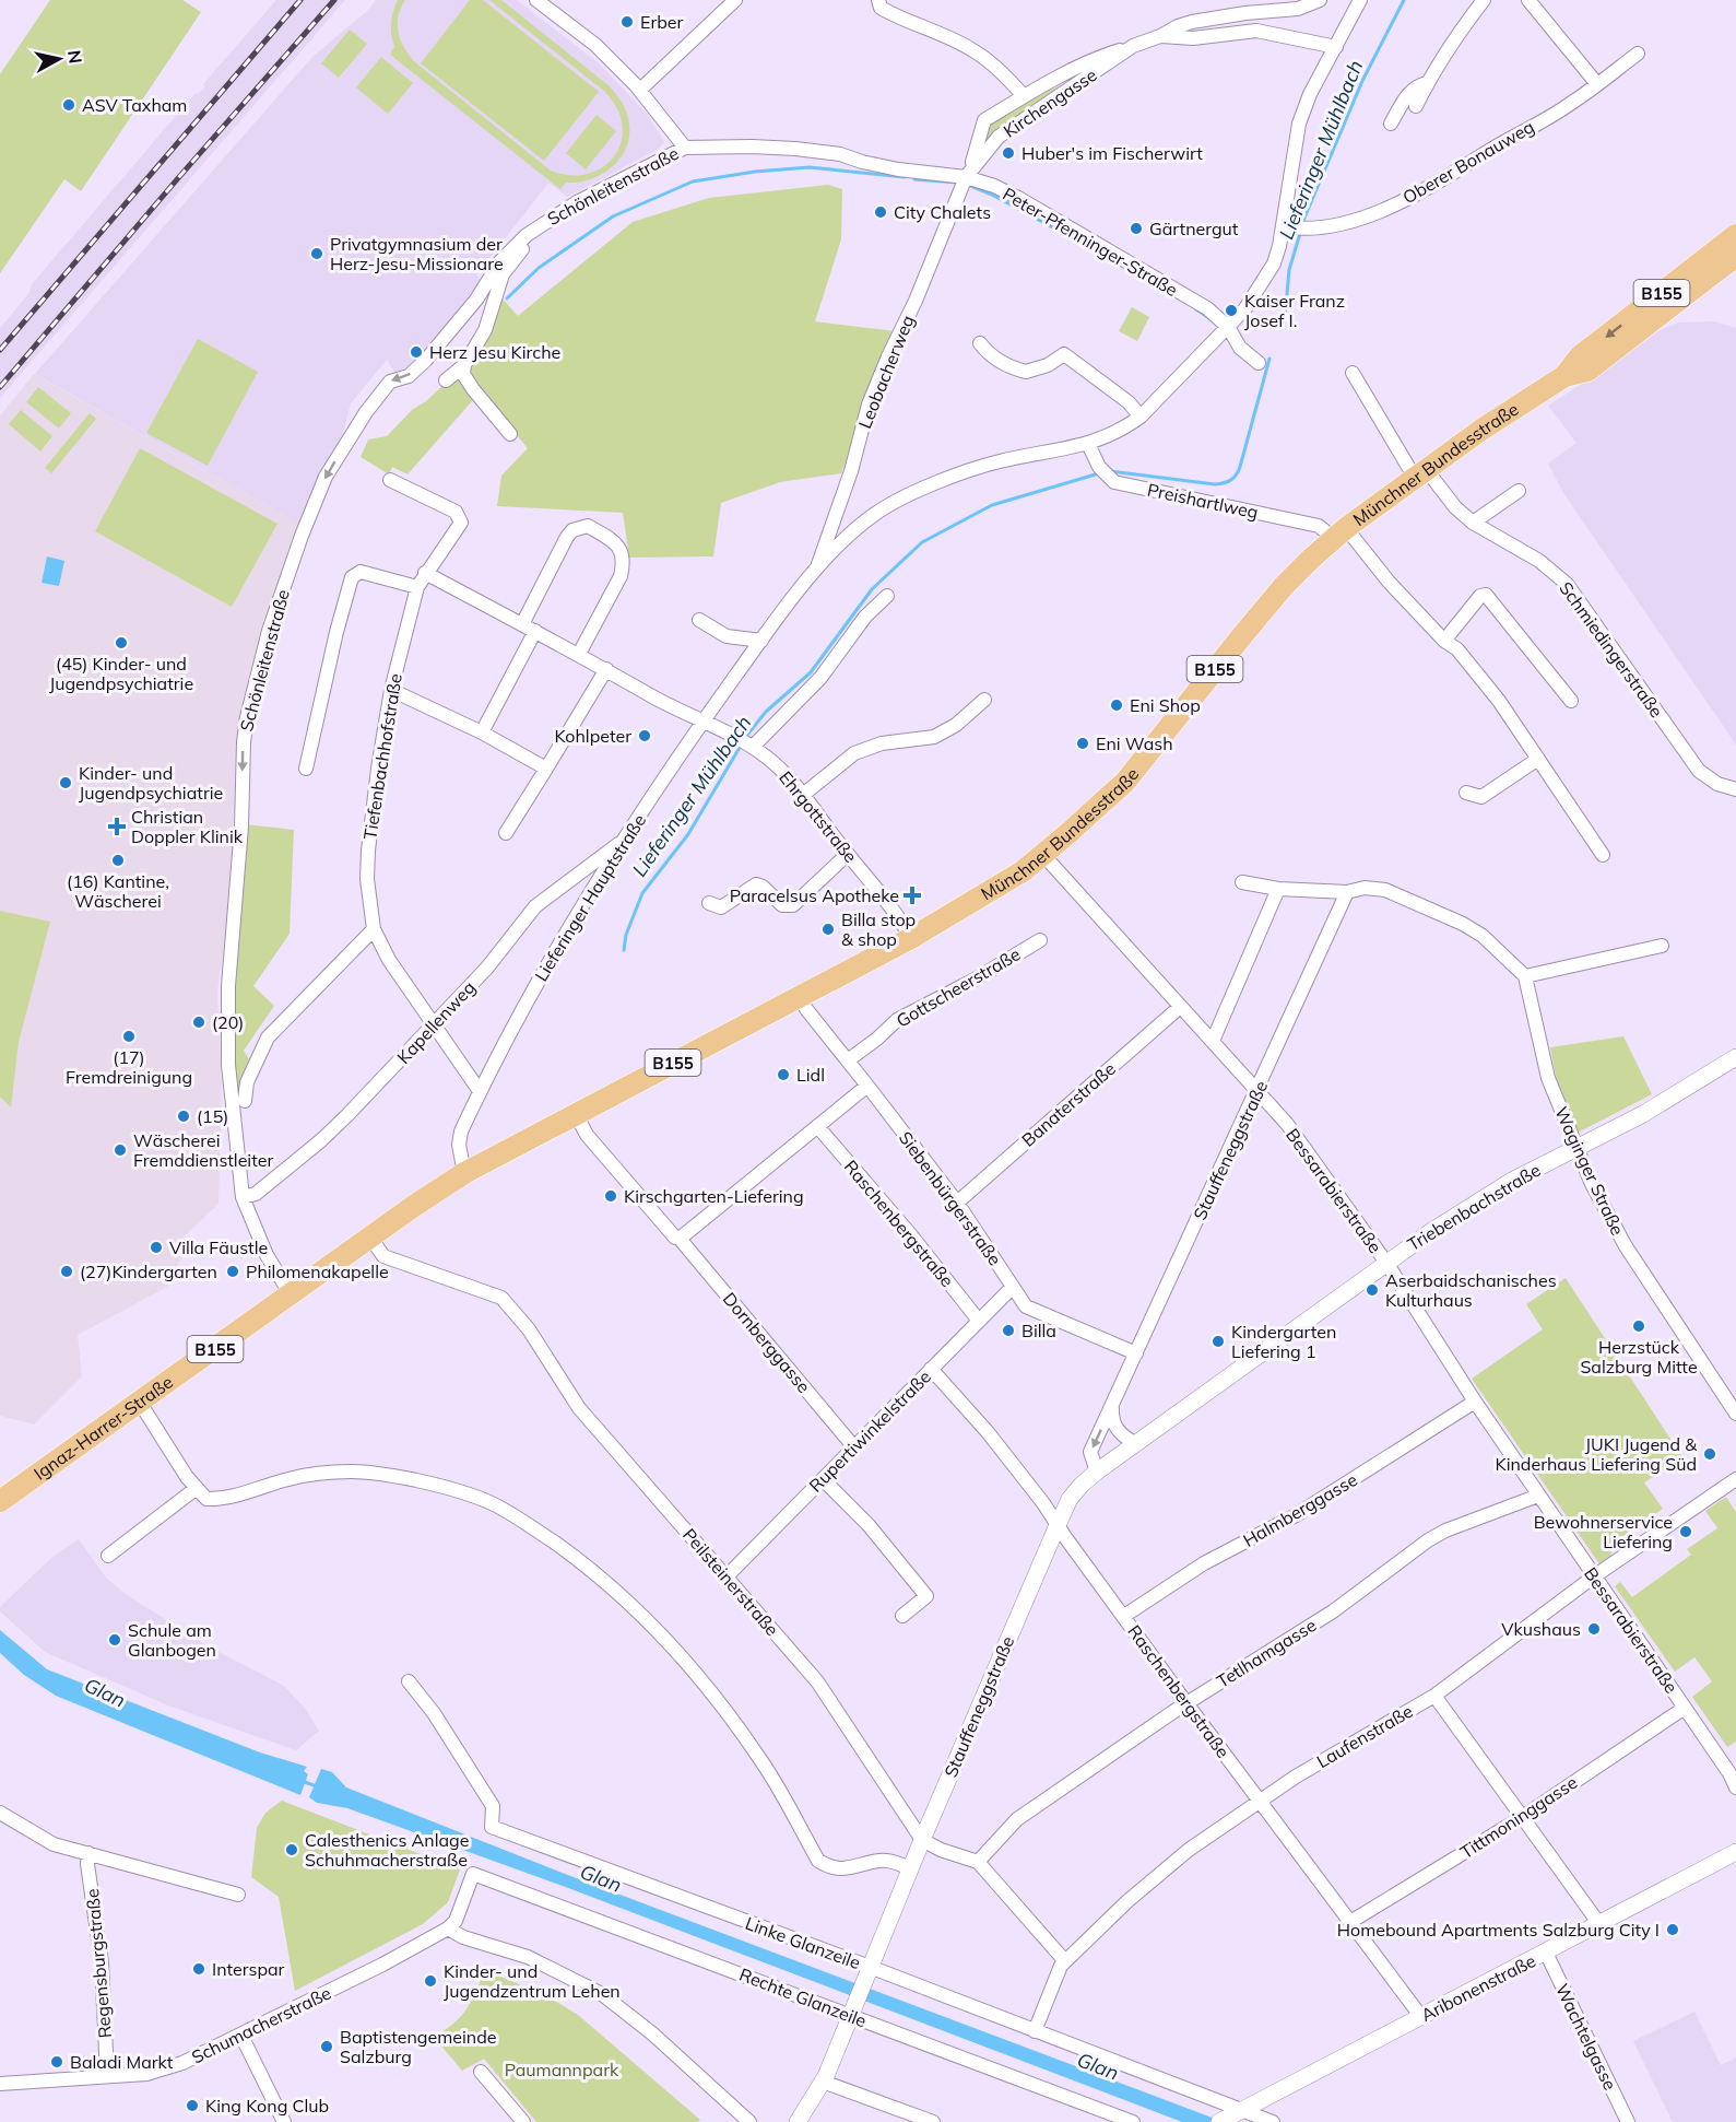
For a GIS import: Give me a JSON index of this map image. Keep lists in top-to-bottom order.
{
  "streets": {
    "main road": ["B155", "Münchner Bundesstraße", "Ignaz-Harrer-Straße"],
    "street": [
      "Kirchengasse",
      "Oberer Bonauweg",
      "Schönleitenstraße",
      "Peter-Pfenninger-Straße",
      "Leobacherweg",
      "Preishartlweg",
      "Schmiedingerstraße",
      "Tiefenbachhofstraße",
      "Ehrgottstraße",
      "Lieferinger Hauptstraße",
      "Gottscheerstraße",
      "Kapellenweg",
      "Banaterstraße",
      "Stauffeneggstraße",
      "Waginger Straße",
      "Bessarabierstraße",
      "Siebenbürgerstraße",
      "Triebenbachstraße",
      "Raschenbergstraße",
      "Dornberggasse",
      "Rupertiwinkelstraße",
      "Halmberggasse",
      "Peilsteinerstraße",
      "Tetlhamgasse",
      "Laufenstraße",
      "Tittmoninggasse",
      "Linke Glanzeile",
      "Regensburgstraße",
      "Aribonenstraße",
      "Rechte Glanzeile",
      "Schumacherstraße",
      "Wachtelgasse"
    ]
  },
  "crossings": [
    ["Kirchengasse", "Peter-Pfenninger-Straße"],
    ["Kirchengasse", "Leobacherweg"],
    ["Kirchengasse", "Lieferinger Hauptstraße"],
    ["Oberer Bonauweg", "Lieferinger Hauptstraße"],
    ["Schönleitenstraße", "Peter-Pfenninger-Straße"],
    ["Schönleitenstraße", "Kapellenweg"],
    ["Schönleitenstraße", "Ignaz-Harrer-Straße"],
    ["Peter-Pfenninger-Straße", "Leobacherweg"],
    ["Peter-Pfenninger-Straße", "Lieferinger Hauptstraße"],
    ["Leobacherweg", "Lieferinger Hauptstraße"],
    ["Münchner Bundesstraße", "Preishartlweg"],
    ["Münchner Bundesstraße", "Schmiedingerstraße"],
    ["Münchner Bundesstraße", "Ehrgottstraße"],
    ["Münchner Bundesstraße", "Lieferinger Hauptstraße"],
    ["Münchner Bundesstraße", "Bessarabierstraße"],
    ["Münchner Bundesstraße", "Siebenbürgerstraße"],
    ["Münchner Bundesstraße", "Dornberggasse"],
    ["Münchner Bundesstraße", "Ignaz-Harrer-Straße"],
    ["Preishartlweg", "Lieferinger Hauptstraße"],
    ["Tiefenbachhofstraße", "Ehrgottstraße"],
    ["Tiefenbachhofstraße", "Lieferinger Hauptstraße"],
    ["Tiefenbachhofstraße", "Kapellenweg"],
    ["Ehrgottstraße", "Lieferinger Hauptstraße"],
    ["Lieferinger Hauptstraße", "Kapellenweg"],
    ["Lieferinger Hauptstraße", "Ignaz-Harrer-Straße"],
    ["Gottscheerstraße", "Siebenbürgerstraße"],
    ["Banaterstraße", "Bessarabierstraße"],
    ["Banaterstraße", "Siebenbürgerstraße"],
    ["Stauffeneggstraße", "Bessarabierstraße"],
    ["Stauffeneggstraße", "Siebenbürgerstraße"],
    ["Stauffeneggstraße", "Triebenbachstraße"],
    ["Stauffeneggstraße", "Raschenbergstraße"],
    ["Stauffeneggstraße", "Peilsteinerstraße"],
    ["Stauffeneggstraße", "Linke Glanzeile"],
    ["Stauffeneggstraße", "Rechte Glanzeile"],
    ["Waginger Straße", "Triebenbachstraße"],
    ["Bessarabierstraße", "Triebenbachstraße"],
    ["Bessarabierstraße", "Halmberggasse"],
    ["Bessarabierstraße", "Tetlhamgasse"],
    ["Bessarabierstraße", "Laufenstraße"],
    ["Bessarabierstraße", "Tittmoninggasse"],
    ["Siebenbürgerstraße", "Rupertiwinkelstraße"],
    ["Raschenbergstraße", "Rupertiwinkelstraße"],
    ["Raschenbergstraße", "Halmberggasse"],
    ["Raschenbergstraße", "Tetlhamgasse"],
    ["Raschenbergstraße", "Laufenstraße"],
    ["Raschenbergstraße", "Tittmoninggasse"],
    ["Raschenbergstraße", "Aribonenstraße"],
    ["Dornberggasse", "Rupertiwinkelstraße"],
    ["Ignaz-Harrer-Straße", "Peilsteinerstraße"],
    ["Rupertiwinkelstraße", "Peilsteinerstraße"],
    ["Laufenstraße", "Linke Glanzeile"],
    ["Linke Glanzeile", "Aribonenstraße"],
    ["Regensburgstraße", "Schumacherstraße"],
    ["Aribonenstraße", "Wachtelgasse"],
    ["Rechte Glanzeile", "Schumacherstraße"]
  ],
  "water": ["Lieferinger Mühlbach", "Glan"],
  "parks": ["Paumannpark"],
  "places": {
    "other": [
      "Erber",
      "ASV Taxham",
      "Huber's im Fischerwirt",
      "City Chalets",
      "Gärtnergut",
      "Privatgymnasium der Herz-Jesu-Missionare",
      "Kaiser Franz Josef I.",
      "Herz Jesu Kirche",
      "(45) Kinder- und Jugendpsychiatrie",
      "Eni Shop",
      "Kohlpeter",
      "Eni Wash",
      "Kinder- und Jugendpsychiatrie",
      "(16) Kantine, Wäscherei",
      "Billa stop & shop",
      "(20)",
      "(17) Fremdreinigung",
      "Lidl",
      "(15)",
      "Wäscherei Fremddienstleiter",
      "Kirschgarten-Liefering",
      "Villa Fäustle",
      "(27)Kindergarten",
      "Philomenakapelle",
      "Aserbaidschanisches Kulturhaus",
      "Herzstück Salzburg Mitte",
      "Billa",
      "Kindergarten Liefering 1",
      "JUKI Jugend & Kinderhaus Liefering Süd",
      "Bewohnerservice Liefering",
      "Vkushaus",
      "Schule am Glanbogen",
      "Calesthenics Anlage Schuhmacherstraße",
      "Homebound Apartments Salzburg City I",
      "Interspar",
      "Kinder- und Jugendzentrum Lehen",
      "Baptistengemeinde Salzburg",
      "Baladi Markt",
      "King Kong Club"
    ],
    "health": ["Christian Doppler Klinik", "Paracelsus Apotheke"]
  },
  "north": "right"
}
